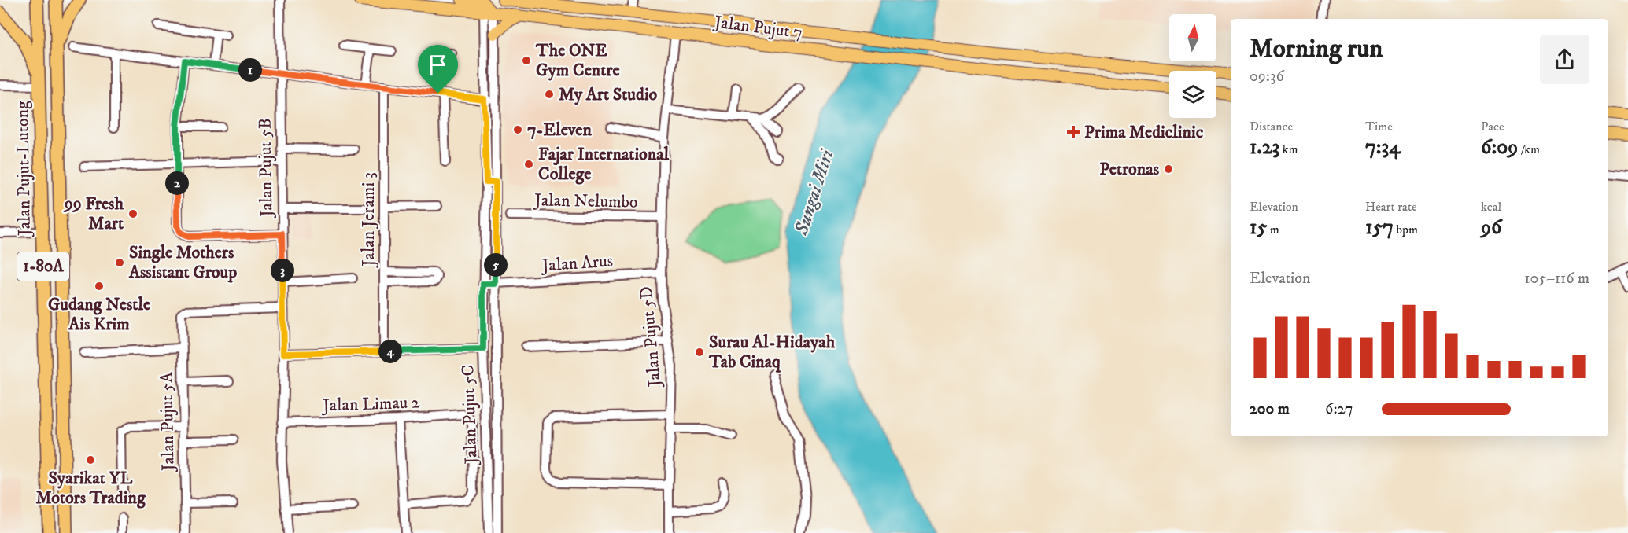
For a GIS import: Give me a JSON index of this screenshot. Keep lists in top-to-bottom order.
{
  "streets": {
    "highway": ["Jalan Pujut-Lutong", "1-80A"],
    "main road": ["Jalan Pujut 7"],
    "street": [
      "Jalan Pujut 5B",
      "Jalan Nelumbo",
      "Jalan Jerami 3",
      "Jalan Arus",
      "Jalan Pujut 5D",
      "Jalan Limau 2",
      "Jalan Pujut 5C",
      "Jalan Pujut 5A"
    ]
  },
  "crossings": [
    ["Jalan Pujut 7", "Jalan Pujut 5D"],
    ["Jalan Pujut 7", "Jalan Pujut 5C"],
    ["Jalan Pujut 5B", "Jalan Limau 2"],
    ["Jalan Pujut 5B", "Jalan Pujut 5A"],
    ["Jalan Nelumbo", "Jalan Pujut 5D"],
    ["Jalan Arus", "Jalan Pujut 5D"],
    ["Jalan Arus", "Jalan Pujut 5C"]
  ],
  "water": ["Sungai Miri"],
  "places": {
    "other": [
      "The ONE Gym Centre",
      "My Art Studio",
      "7-Eleven",
      "Fajar International College",
      "Petronas",
      "99 Fresh Mart",
      "Single Mothers Assistant Group",
      "Gudang Nestle Ais Krim",
      "Surau Al-Hidayah Tab Cinaq",
      "Syarikat YL Motors Trading"
    ],
    "health": ["Prima Mediclinic"]
  },
  "north": "top",
  "page": {
    "heading": ["Morning run", "09:36"],
    "pins": [
      "1",
      "2",
      "5",
      "3",
      "4"
    ],
    "stats": [
      ["Distance", "1.23 km"],
      ["Time", "7:34"],
      ["Pace", "6:09 /km"],
      ["Elevation", "15 m"],
      ["Heart rate", "157 bpm"],
      ["kcal", "96"]
    ],
    "chart": ["Elevation", "105–116 m"],
    "list": [
      {
        "name": "200 m",
        "note": "6:27"
      }
    ]
  }
}
